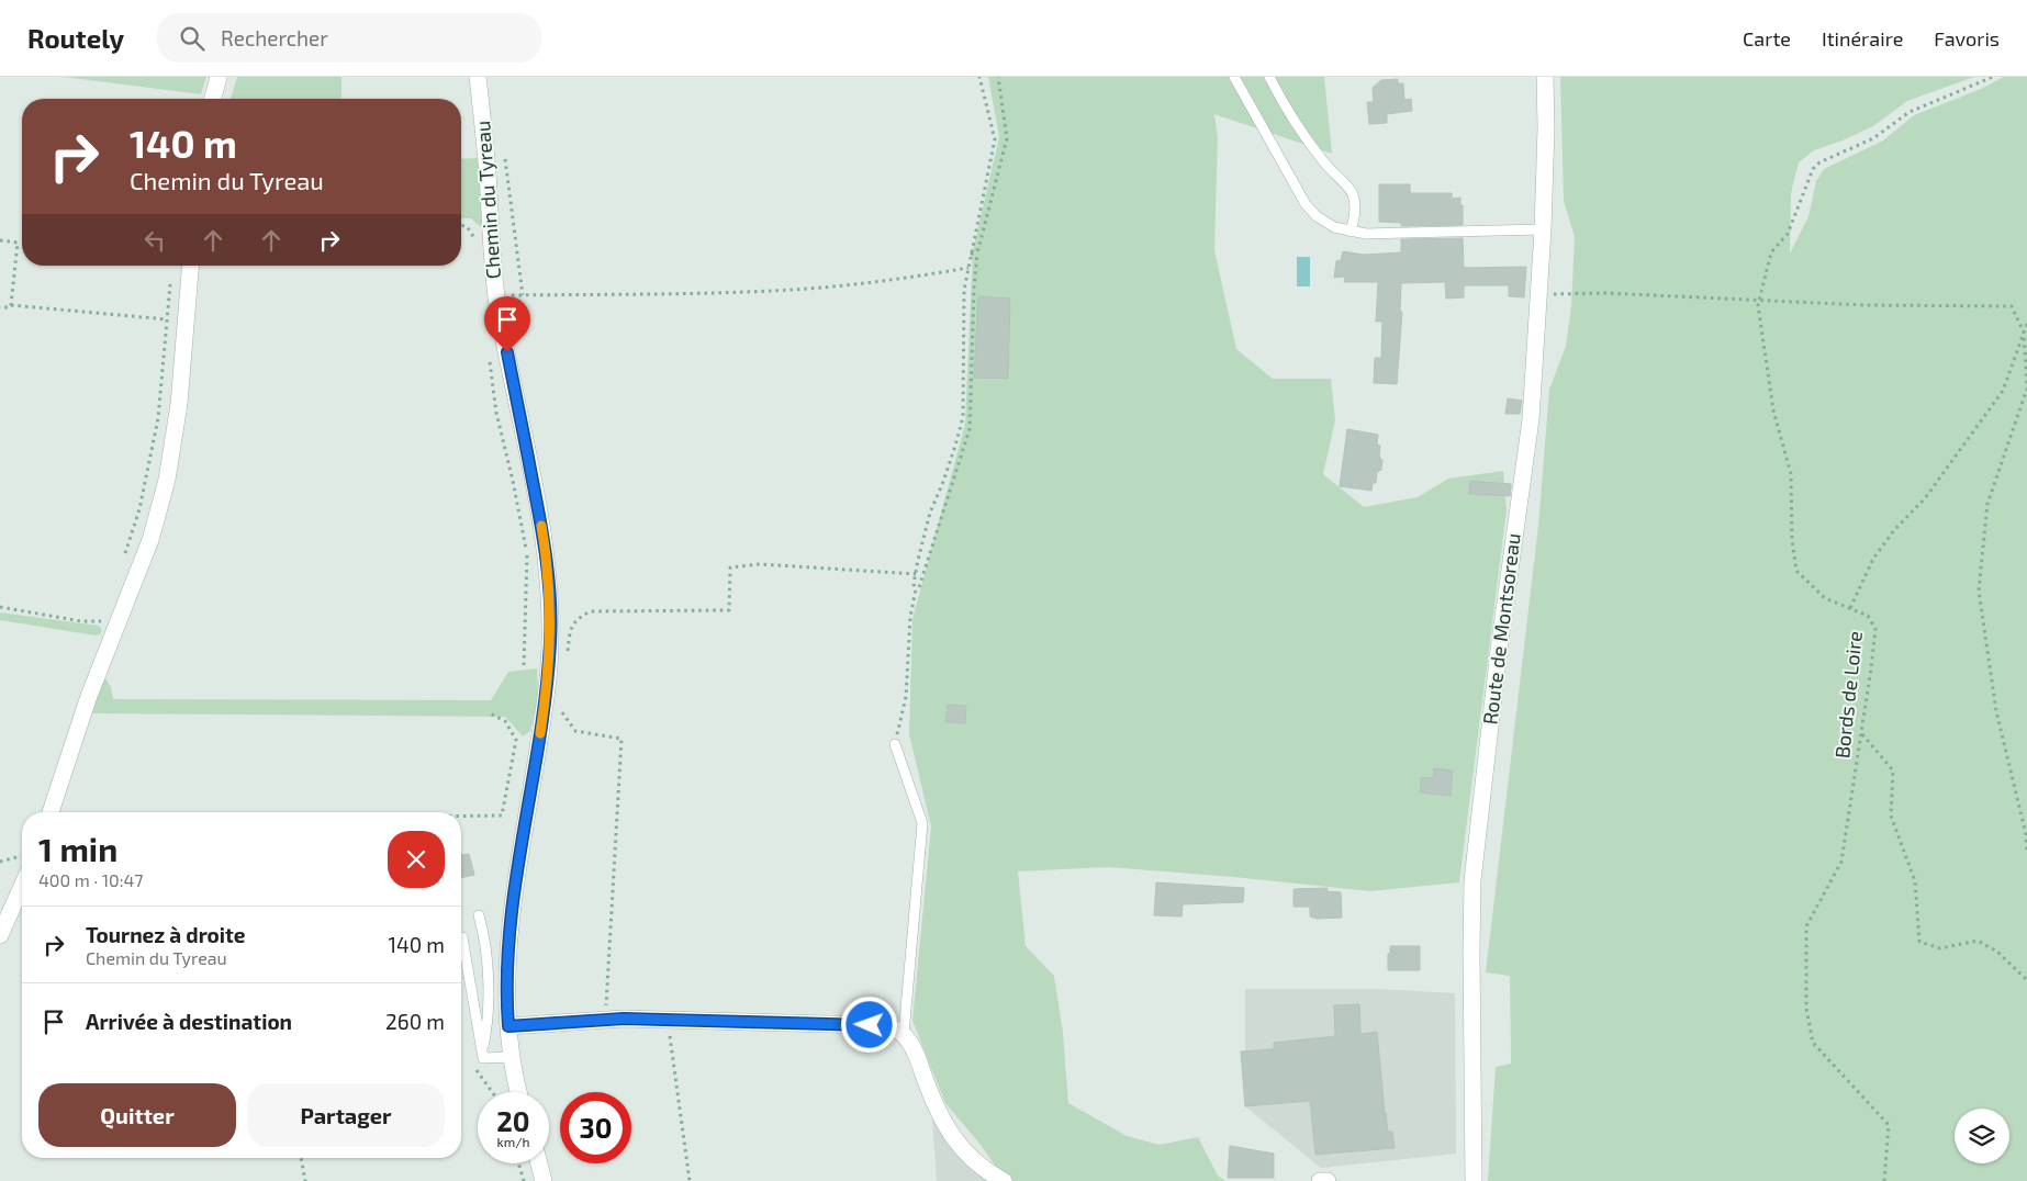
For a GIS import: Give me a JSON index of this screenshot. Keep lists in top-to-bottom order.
{
  "streets": {
    "street": ["Chemin du Tyreau", "Route de Montsoreau"],
    "path": ["Bords de Loire"]
  },
  "page": {
    "header": "Routely",
    "search": "Rechercher",
    "nav": ["Carte", "Itinéraire", "Favoris"],
    "turn": ["140 m", "Chemin du Tyreau"],
    "heading": ["1 min", "400 m · 10:47"],
    "list": [
      {
        "name": "Tournez à droite",
        "note": "Chemin du Tyreau",
        "value": "140 m"
      },
      {
        "name": "Arrivée à destination",
        "value": "260 m"
      }
    ],
    "buttons": ["Quitter", "Partager"],
    "speed": "20 km/h",
    "limit": "30"
  }
}
